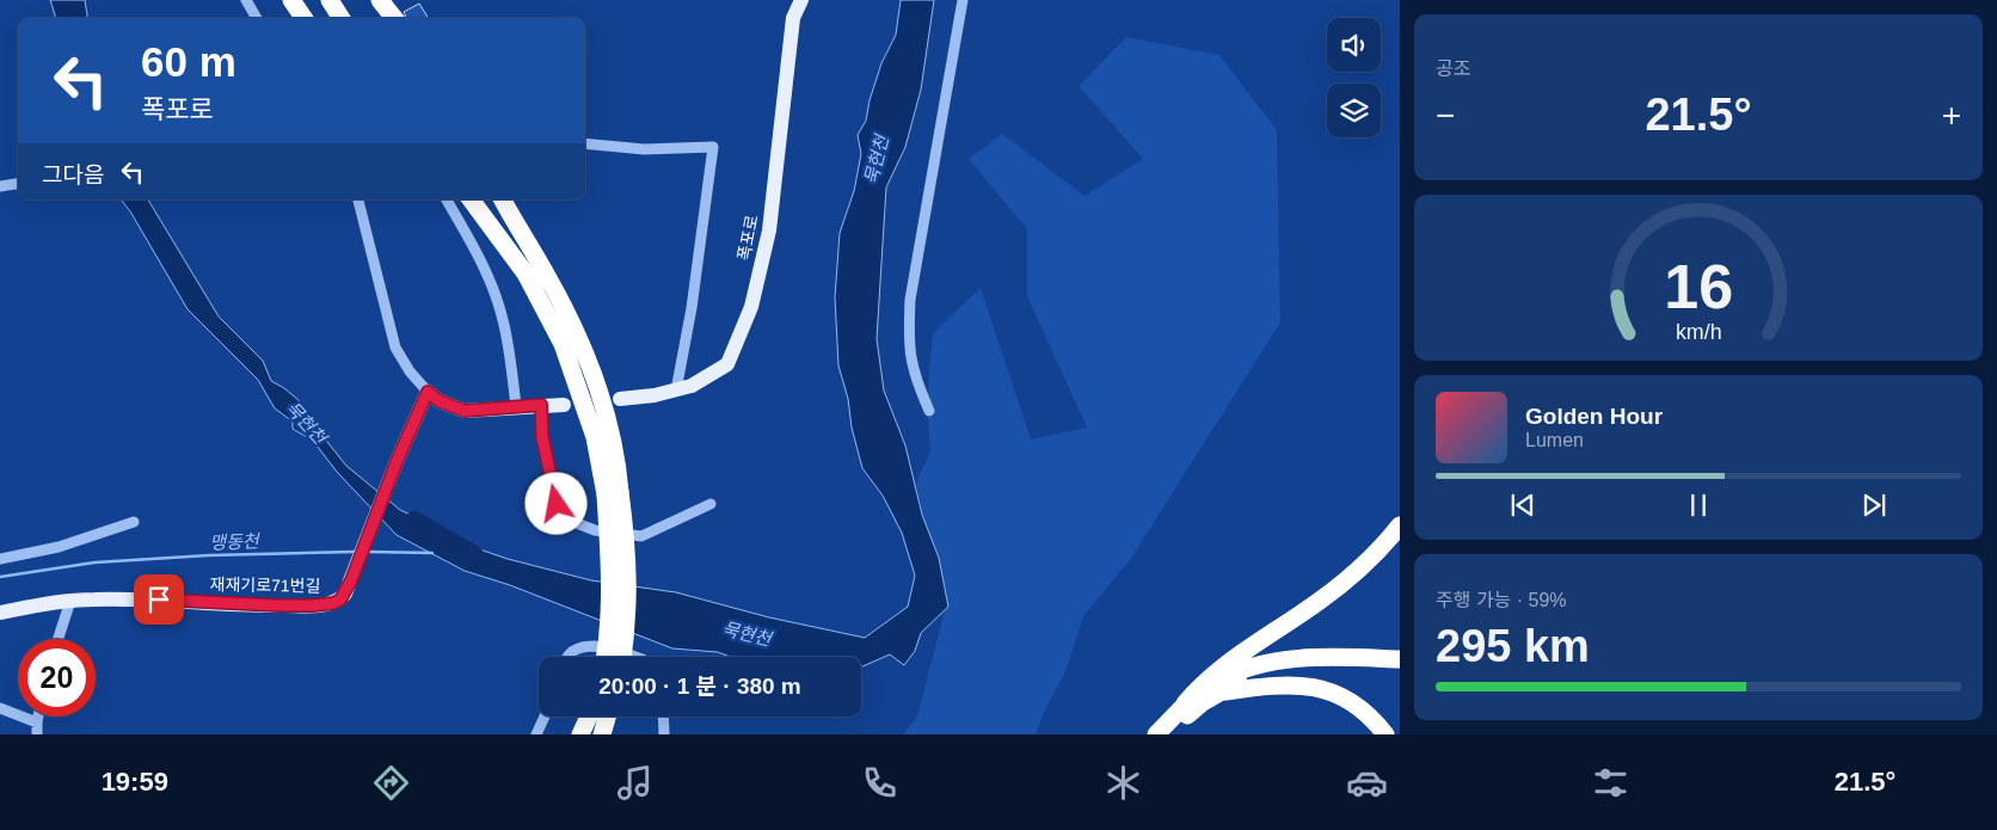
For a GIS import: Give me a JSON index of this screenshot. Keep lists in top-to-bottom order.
{
  "streets": {
    "main road": ["폭포로", "재재기로71번길"]
  },
  "water": ["묵현천", "맹동천"],
  "page": {
    "tile": [
      "공조",
      ["주행 가능 · 59%", "295 km"]
    ],
    "turn": ["60 m", "폭포로"],
    "heat": ["−", "21.5°", "+"],
    "then": "그다음",
    "song": ["Golden Hour", "Lumen"],
    "limit": "20",
    "trip": "20:00 · 1 분 · 380 m",
    "tabs": ["19:59", "21.5°"],
    "gauge": ["16", "km/h"]
  }
}
